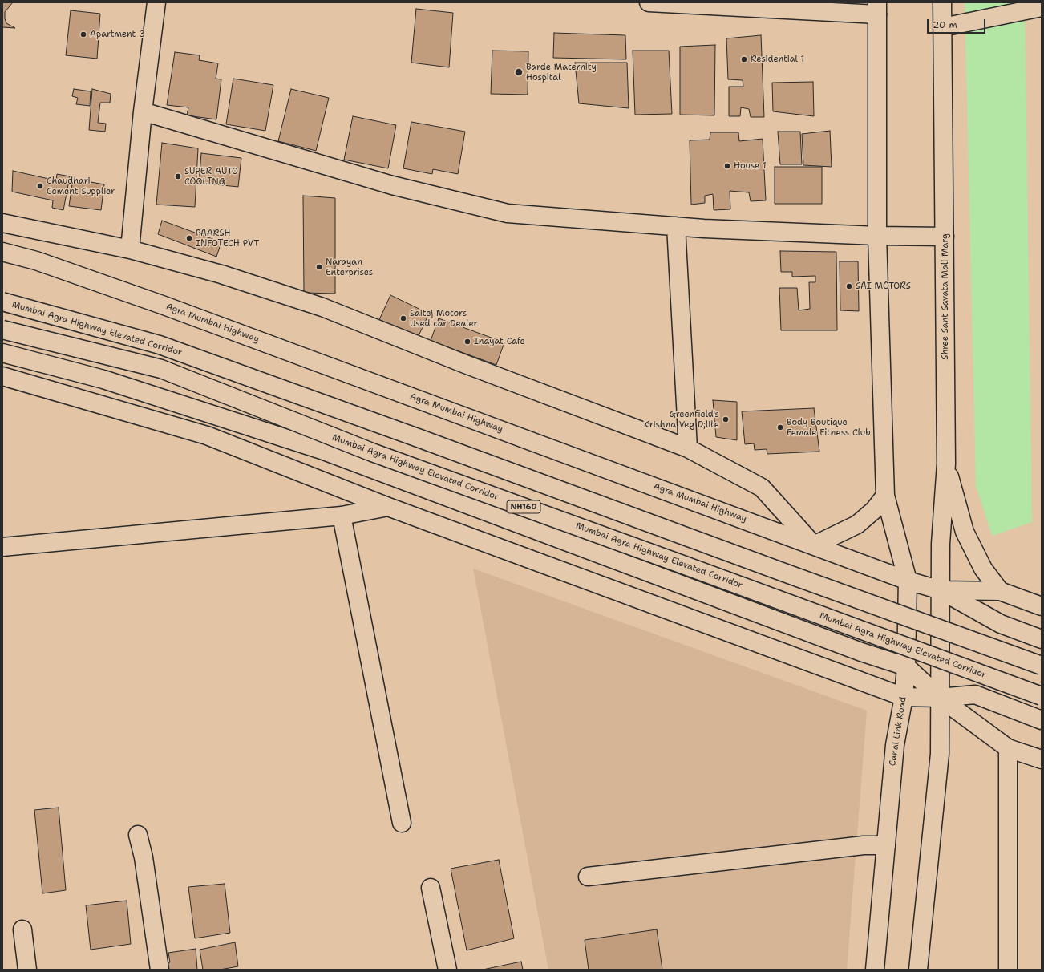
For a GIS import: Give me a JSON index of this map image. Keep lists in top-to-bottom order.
{
  "streets": {
    "main road": [
      "Shree Sant Savata Mali Marg",
      "Agra Mumbai Highway",
      "Mumbai Agra Highway Elevated Corridor",
      "NH160",
      "Canal Link Road"
    ]
  },
  "crossings": [
    ["Shree Sant Savata Mali Marg", "Agra Mumbai Highway"],
    ["Agra Mumbai Highway", "Canal Link Road"]
  ],
  "places": [
    "Apartment 3",
    "Residential 1",
    "Barde Maternity Hospital",
    "House 1",
    "SUPER AUTO COOLING",
    "Chaudhari Cement Supplier",
    "PAARSH INFOTECH PVT",
    "Narayan Enterprises",
    "SAI MOTORS",
    "Saitej Motors Used car Dealer",
    "Inayat Cafe",
    "Greenfield's Krishna Veg D;lite",
    "Body Boutique Female Fitness Club"
  ],
  "scale_bar": "20 m"
}
